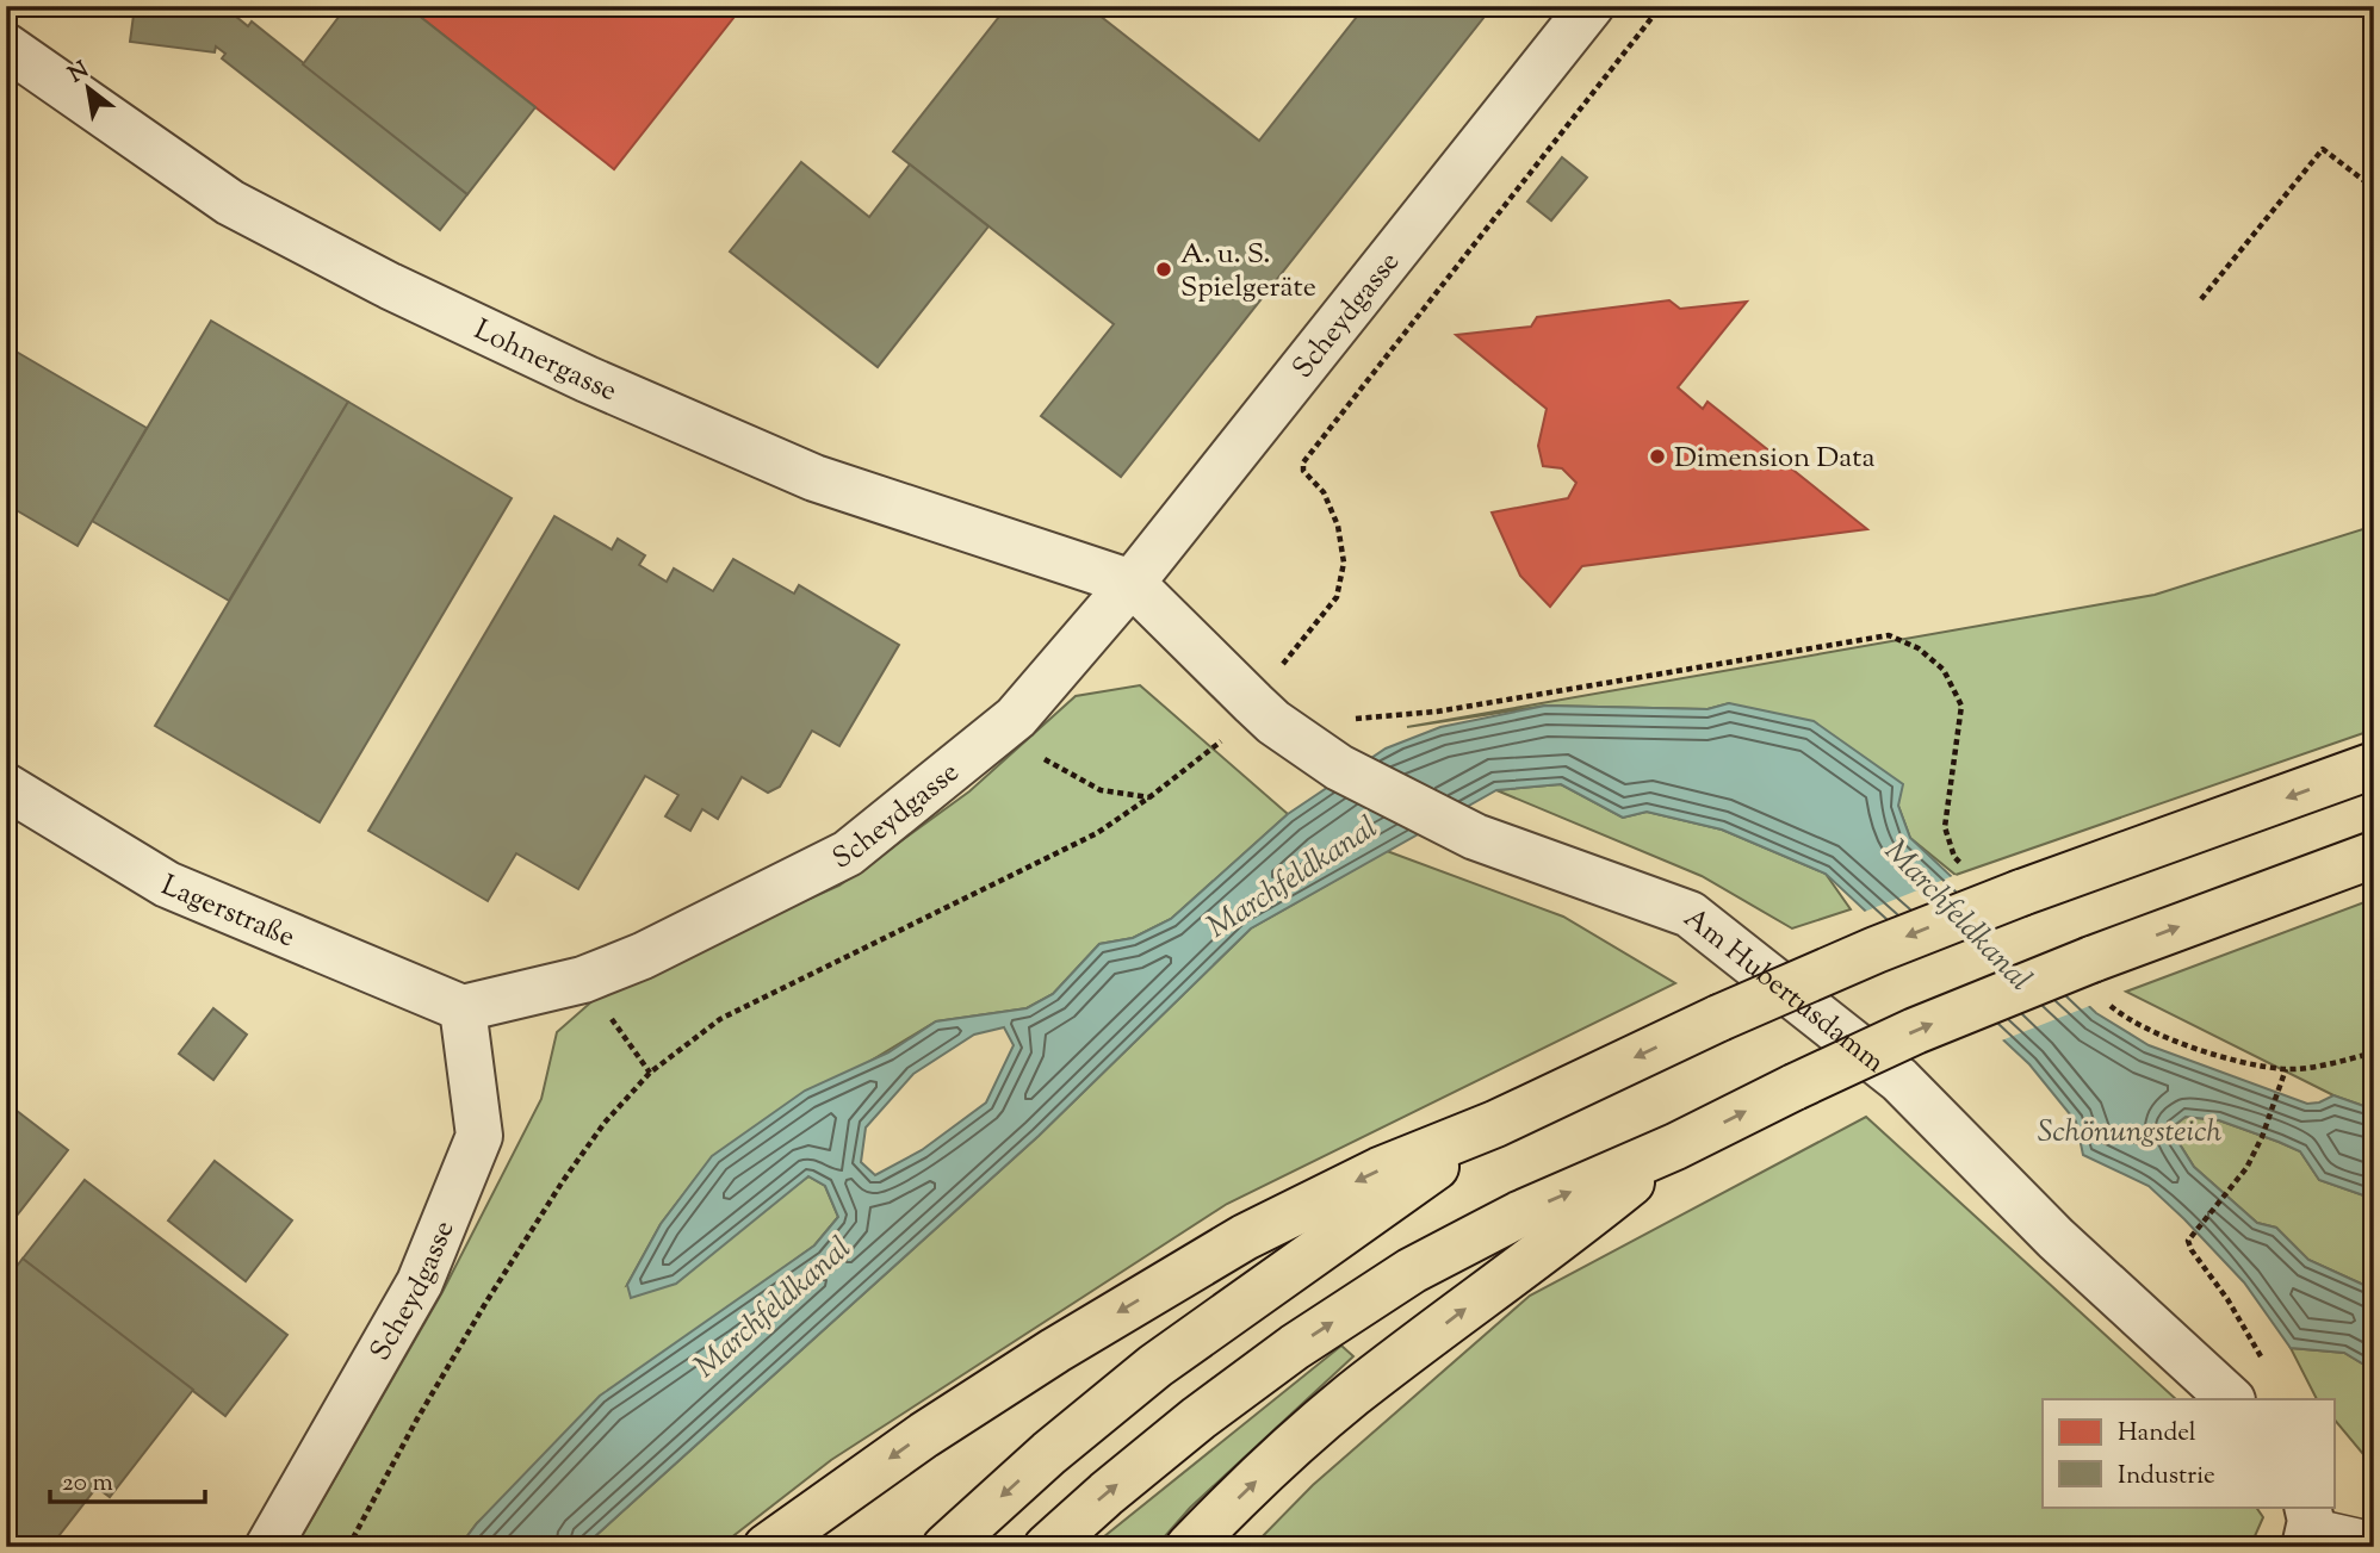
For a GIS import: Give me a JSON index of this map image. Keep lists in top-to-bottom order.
{
  "streets": {
    "street": [
      "Scheydgasse",
      "Lohnergasse",
      "Lagerstraße",
      "Am Hubertusdamm"
    ]
  },
  "crossings": [
    ["Scheydgasse", "Lohnergasse"],
    ["Scheydgasse", "Lagerstraße"],
    ["Scheydgasse", "Am Hubertusdamm"],
    ["Lohnergasse", "Am Hubertusdamm"]
  ],
  "water": ["Marchfeldkanal", "Schönungsteich"],
  "places": ["A. u. S. Spielgeräte", "Dimension Data"],
  "legend": ["Handel", "Industrie"],
  "scale_bar": "20 m",
  "north": "top left"
}
